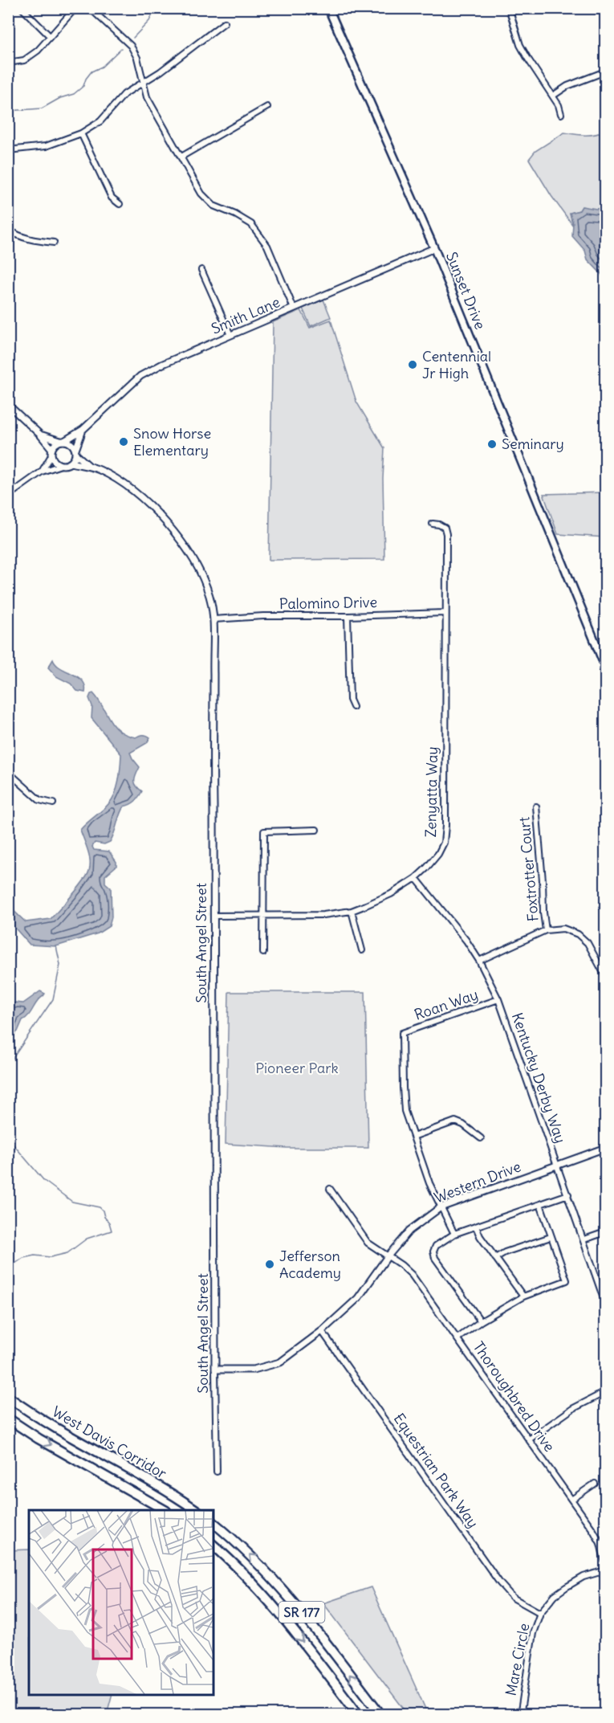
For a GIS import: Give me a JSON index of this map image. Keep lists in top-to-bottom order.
{
  "streets": {
    "highway": ["West Davis Corridor", "SR 177"],
    "main road": ["Sunset Drive"],
    "street": [
      "Smith Lane",
      "Palomino Drive",
      "Zenyatta Way",
      "Foxtrotter Court",
      "South Angel Street",
      "Roan Way",
      "Kentucky Derby Way",
      "Western Drive",
      "Thoroughbred Drive",
      "Equestrian Park Way",
      "Mare Circle"
    ]
  },
  "crossings": [
    ["Sunset Drive", "Smith Lane"],
    ["Smith Lane", "South Angel Street"],
    ["Palomino Drive", "Zenyatta Way"],
    ["Palomino Drive", "South Angel Street"],
    ["Zenyatta Way", "South Angel Street"],
    ["Zenyatta Way", "Kentucky Derby Way"],
    ["South Angel Street", "Western Drive"],
    ["Roan Way", "Kentucky Derby Way"],
    ["Kentucky Derby Way", "Western Drive"],
    ["Western Drive", "Thoroughbred Drive"],
    ["Western Drive", "Equestrian Park Way"],
    ["Equestrian Park Way", "Mare Circle"]
  ],
  "parks": ["Pioneer Park"],
  "places": [
    "Centennial Jr High",
    "Snow Horse Elementary",
    "Seminary",
    "Jefferson Academy"
  ]
}
